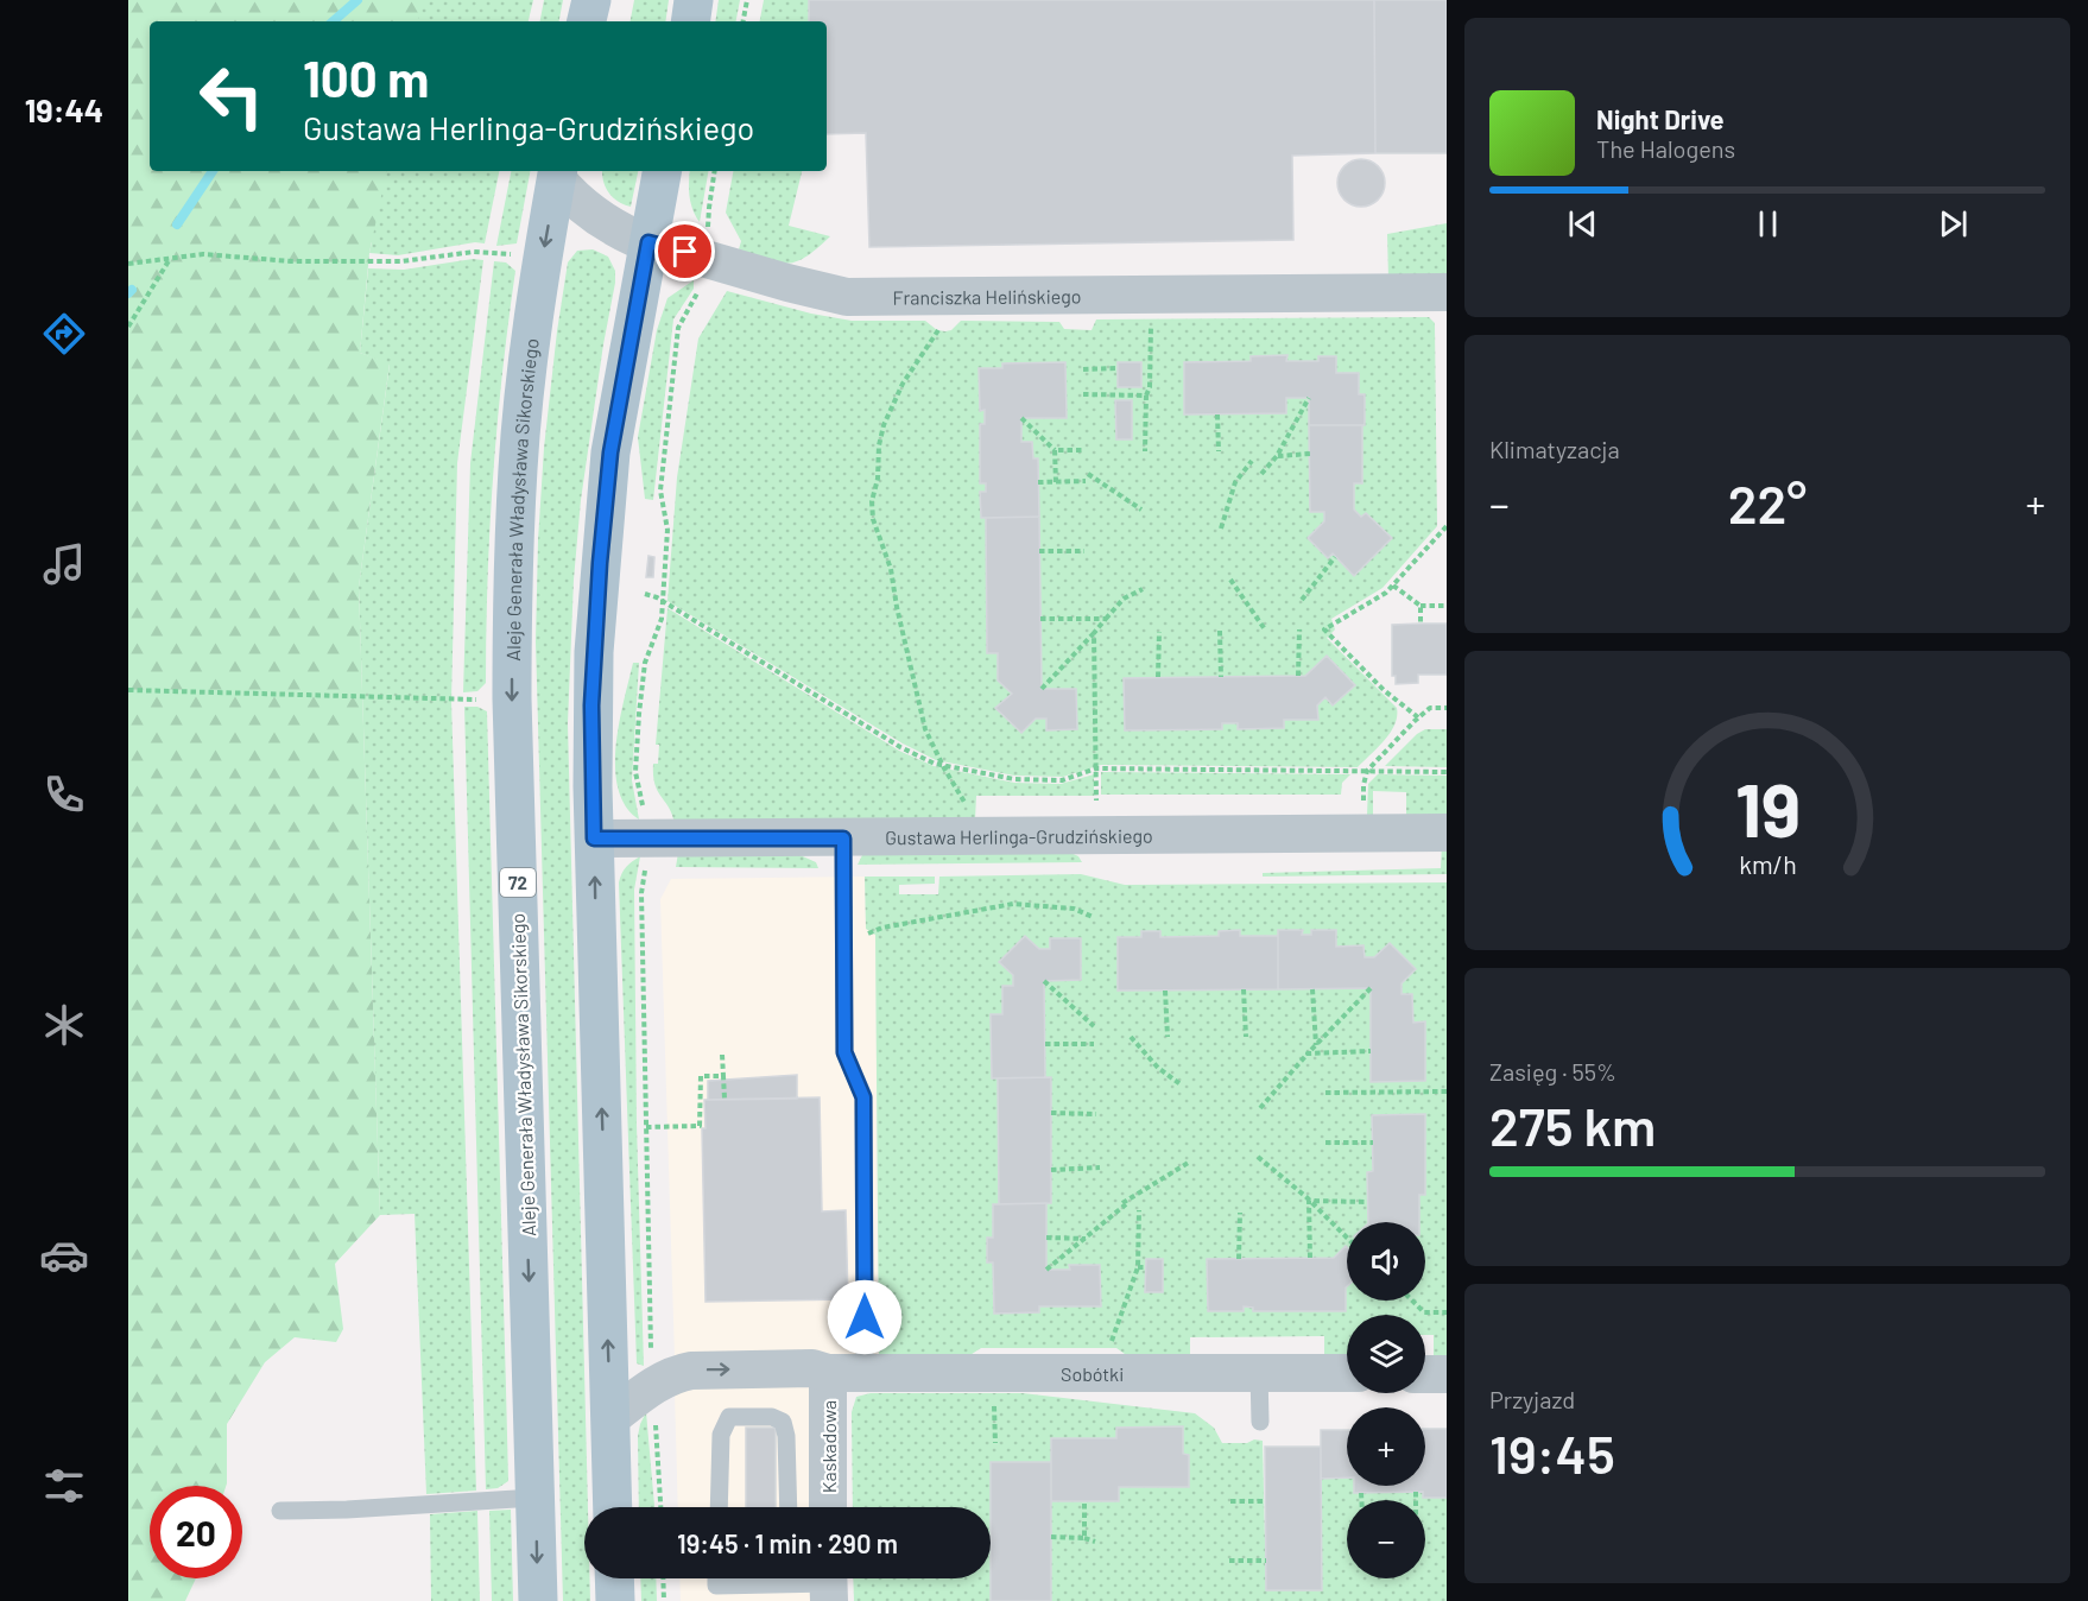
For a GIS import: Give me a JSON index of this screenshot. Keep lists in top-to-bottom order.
{
  "streets": {
    "main road": ["Aleje Generała Władysława Sikorskiego", "72"],
    "street": [
      "Franciszka Helińskiego",
      "Gustawa Herlinga-Grudzińskiego",
      "Sobótki",
      "Kaskadowa"
    ]
  },
  "crossings": [
    ["Franciszka Helińskiego", "Aleje Generała Władysława Sikorskiego"],
    ["Sobótki", "Kaskadowa"]
  ],
  "page": {
    "tabs": "19:44",
    "turn": ["100 m", "Gustawa Herlinga-Grudzińskiego"],
    "song": ["Night Drive", "The Halogens"],
    "tile": [
      "Klimatyzacja",
      ["Zasięg · 55%", "275 km"],
      ["Przyjazd", "19:45"]
    ],
    "heat": ["−", "22°", "+"],
    "map_buttons": ["+", "−"],
    "limit": "20",
    "trip": "19:45 · 1 min · 290 m",
    "gauge": ["19", "km/h"]
  }
}
